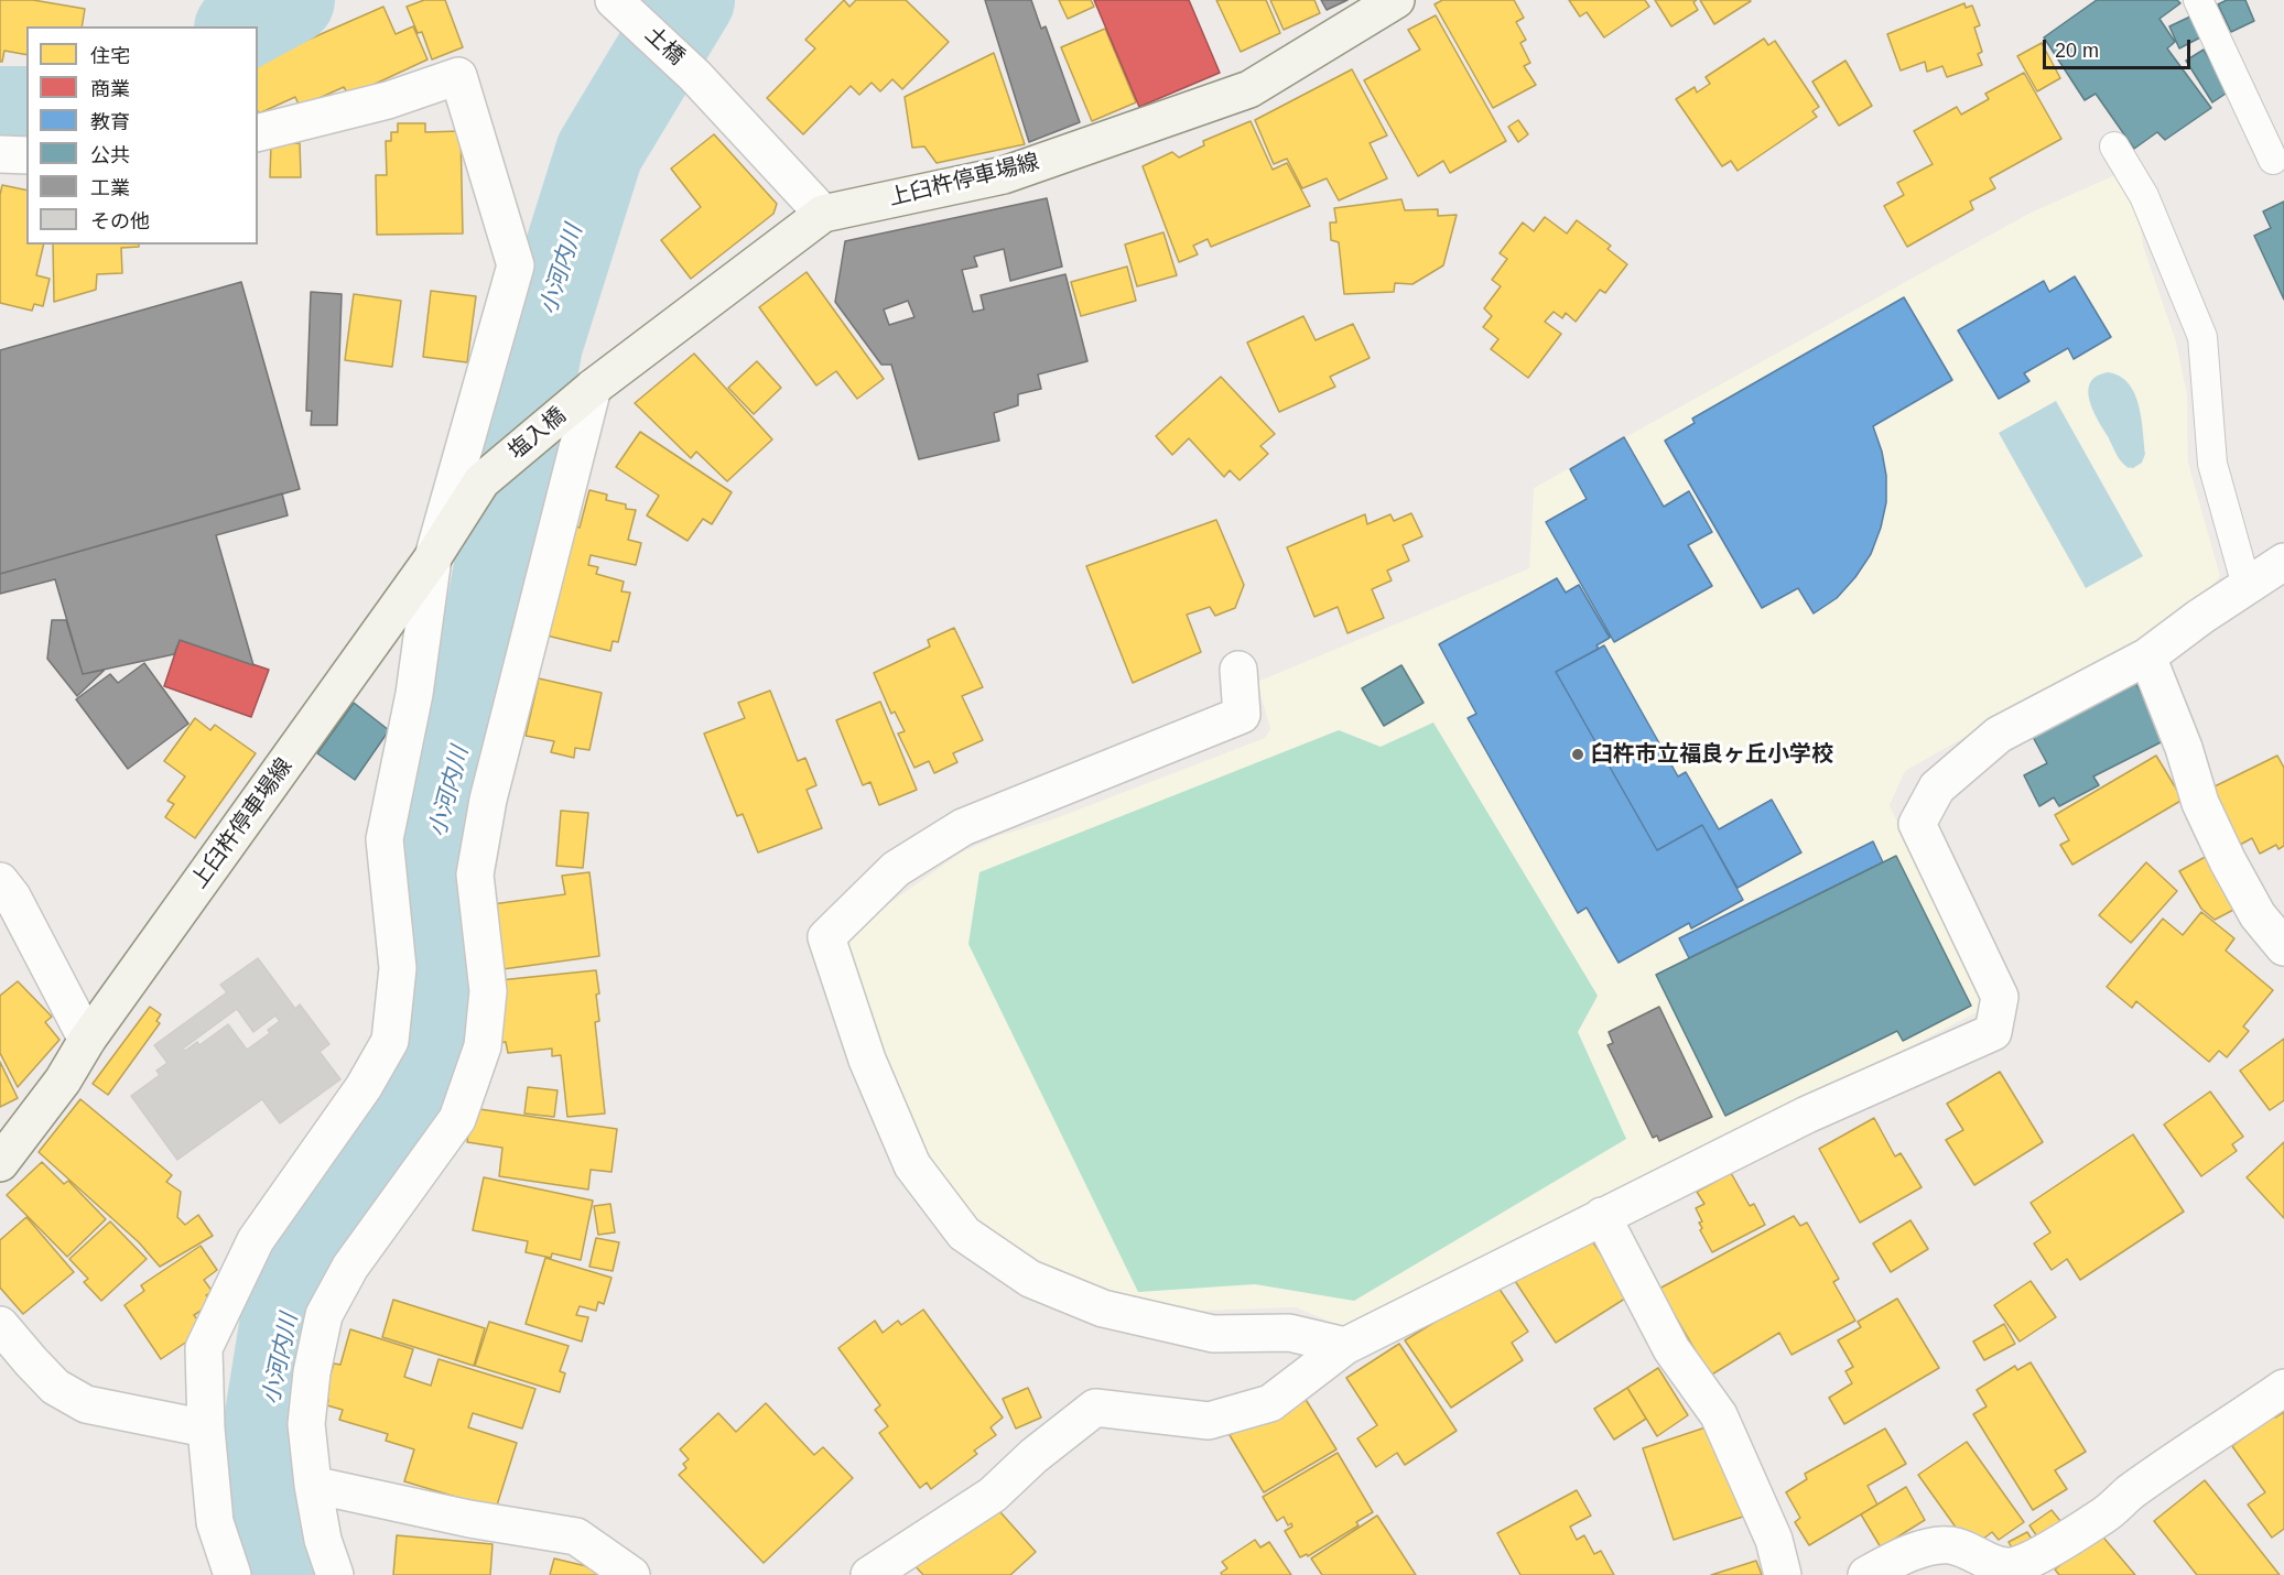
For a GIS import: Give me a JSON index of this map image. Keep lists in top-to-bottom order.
{
  "streets": {
    "main road": ["上臼杵停車場線", "塩入橋"],
    "street": ["土橋"]
  },
  "crossings": [
    ["土橋", "上臼杵停車場線"],
    ["上臼杵停車場線", "塩入橋"]
  ],
  "water": ["小河内川"],
  "places": ["臼杵市立福良ヶ丘小学校"],
  "legend": [
    "住宅",
    "商業",
    "教育",
    "公共",
    "工業",
    "その他"
  ],
  "scale_bar": "20 m"
}
